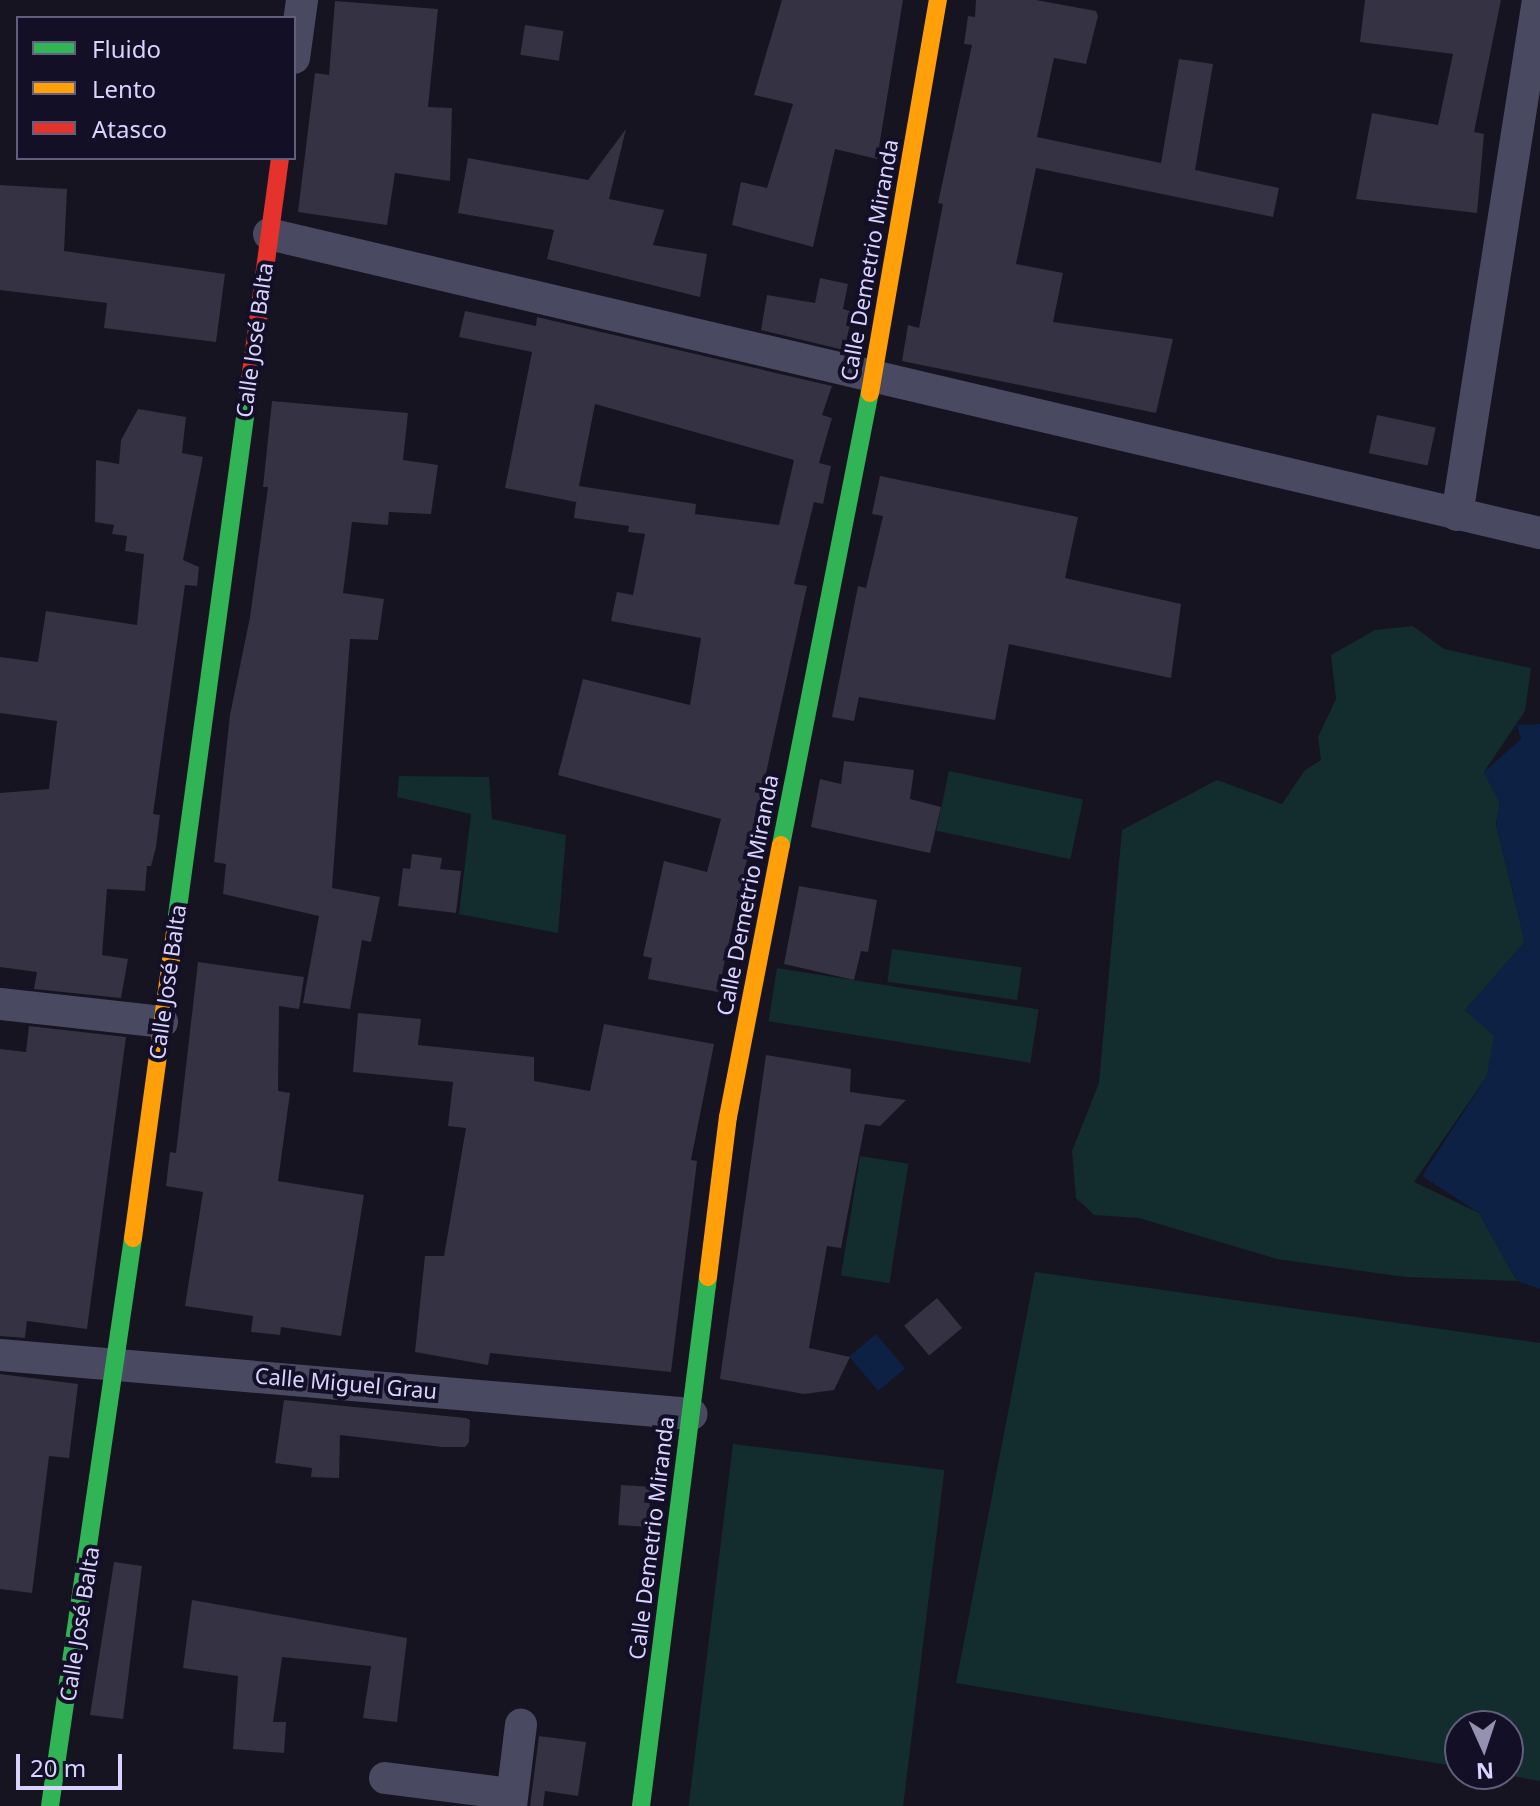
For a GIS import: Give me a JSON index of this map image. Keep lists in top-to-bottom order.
{
  "streets": {
    "main road": ["Calle Demetrio Miranda", "Calle José Balta"],
    "street": ["Calle Miguel Grau"]
  },
  "crossings": [
    ["Calle Demetrio Miranda", "Calle Miguel Grau"],
    ["Calle José Balta", "Calle Miguel Grau"]
  ],
  "legend": ["Fluido", "Lento", "Atasco"],
  "scale_bar": "20 m",
  "north": "bottom"
}
